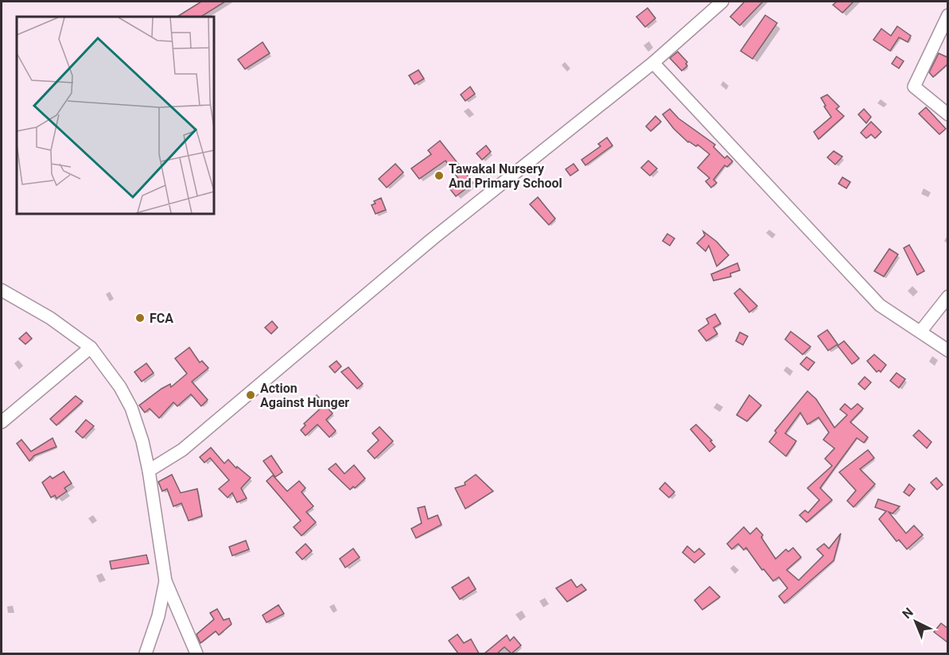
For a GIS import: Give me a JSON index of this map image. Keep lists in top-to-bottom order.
{
  "places": ["Tawakal Nursery And Primary School", "FCA", "Action Against Hunger"],
  "north": "top left"
}
